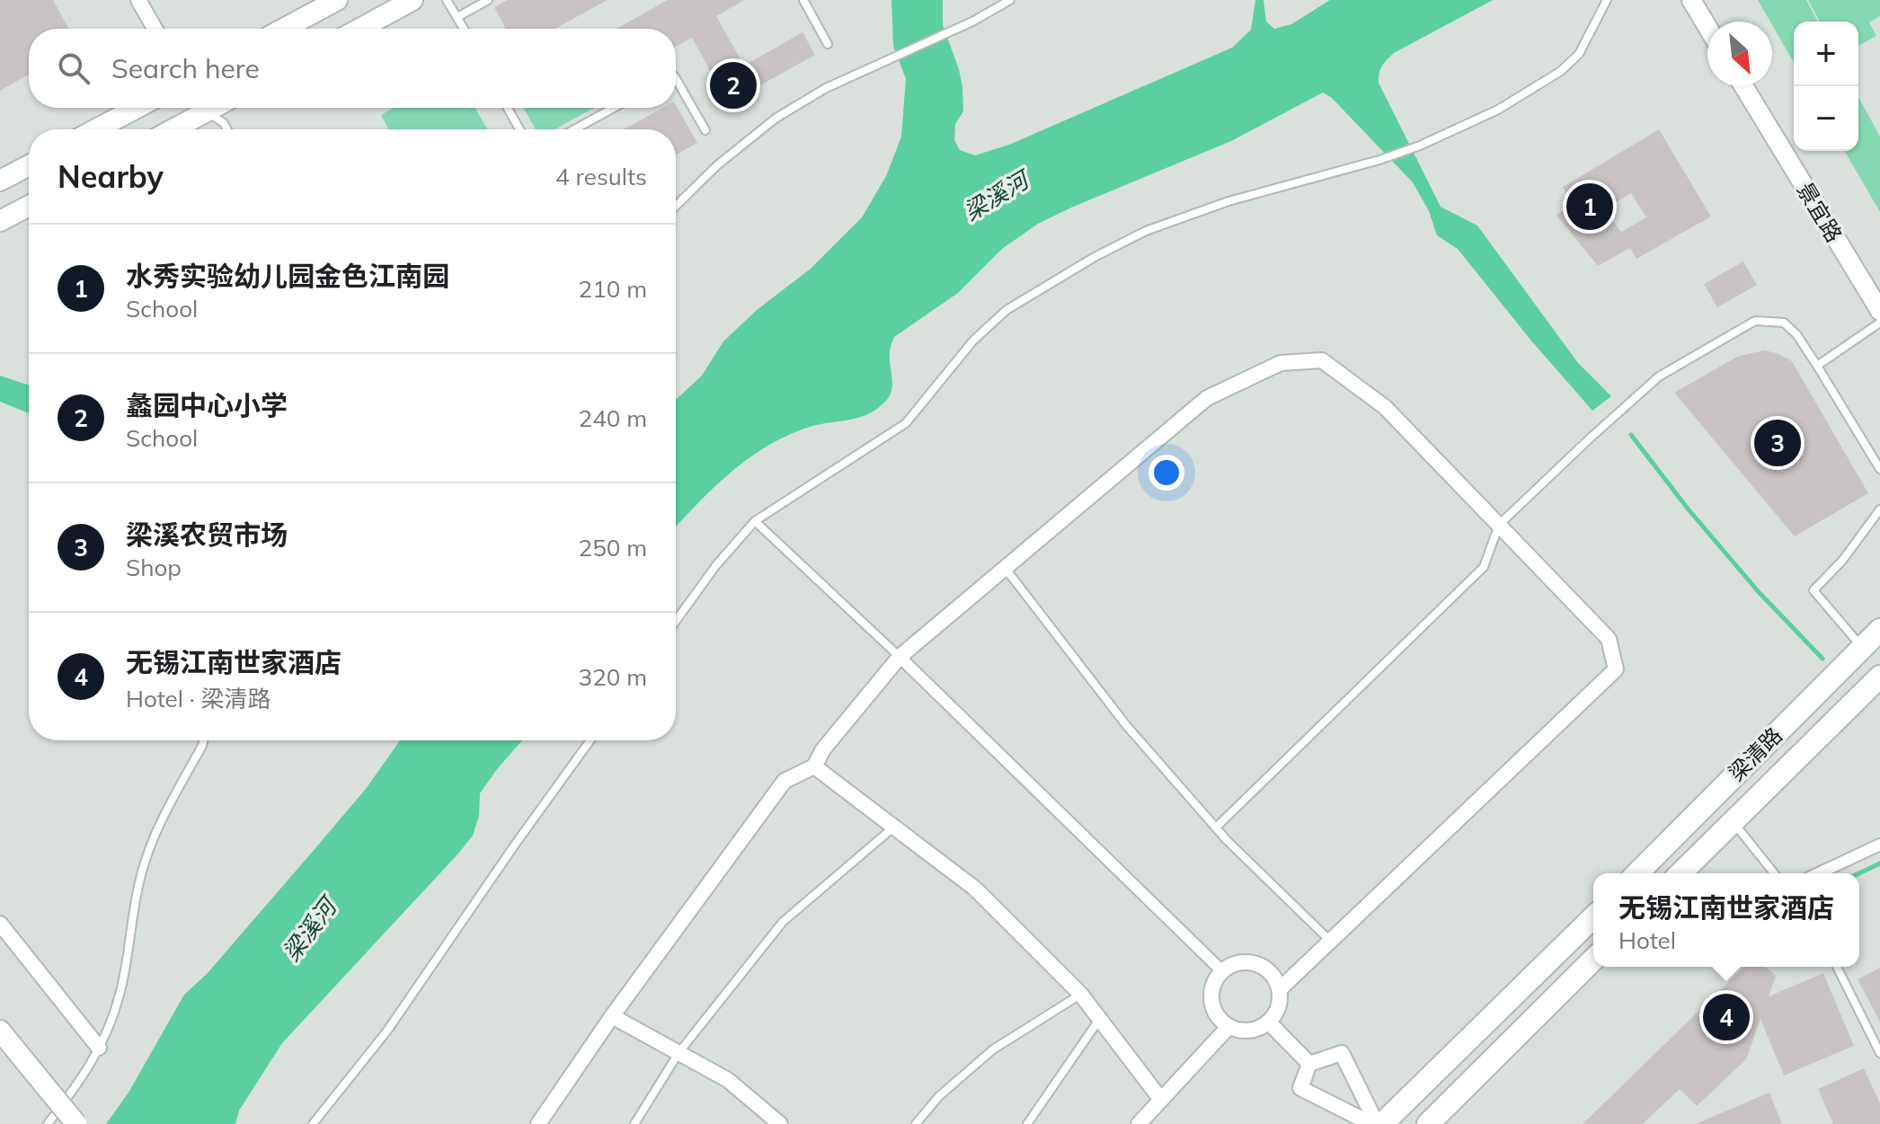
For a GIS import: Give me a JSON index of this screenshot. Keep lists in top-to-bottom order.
{
  "streets": {
    "main road": ["梁清路"],
    "street": ["景宜路"]
  },
  "water": ["梁溪河"],
  "north": "bottom right",
  "page": {
    "map_buttons": ["+", "−"],
    "search": "Search here",
    "pins": [
      "2",
      "1",
      "3",
      "4"
    ],
    "heading": ["Nearby", "4 results"],
    "list": [
      {
        "mark": "1",
        "name": "水秀实验幼儿园金色江南园",
        "note": "School",
        "value": "210 m"
      },
      {
        "mark": "2",
        "name": "蠡园中心小学",
        "note": "School",
        "value": "240 m"
      },
      {
        "mark": "3",
        "name": "梁溪农贸市场",
        "note": "Shop",
        "value": "250 m"
      },
      {
        "mark": "4",
        "name": "无锡江南世家酒店",
        "note": "Hotel · 梁清路",
        "value": "320 m"
      }
    ],
    "popup": ["无锡江南世家酒店", "Hotel"]
  }
}
